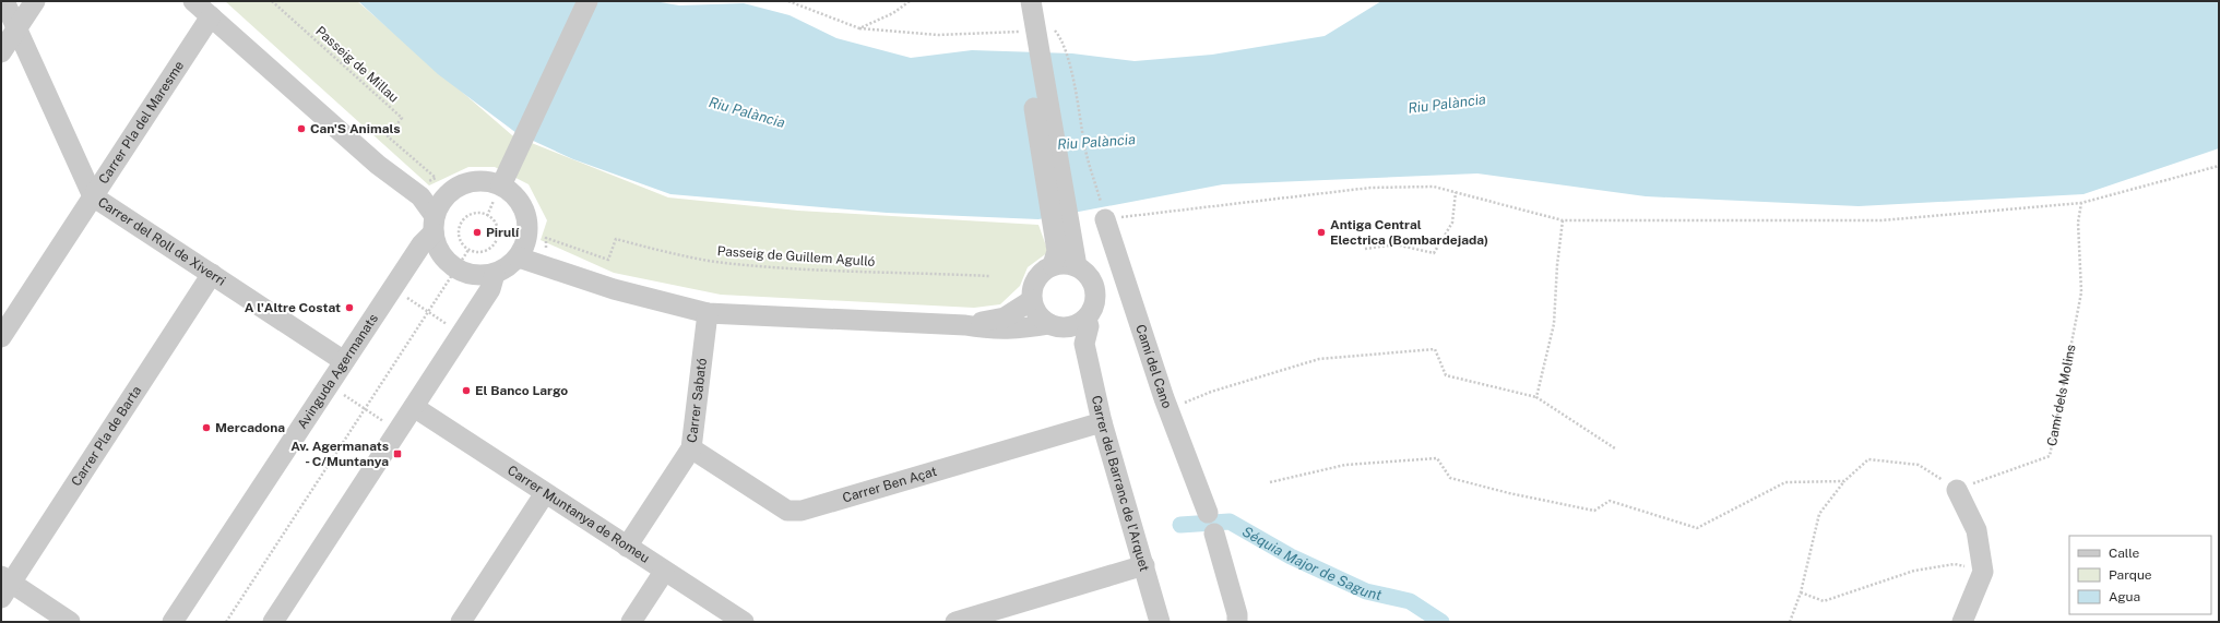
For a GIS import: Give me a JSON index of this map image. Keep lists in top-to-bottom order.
{
  "streets": {
    "street": [
      "Carrer Pla del Maresme",
      "Carrer del Roll de Xiverri",
      "Camí del Cano",
      "Avinguda Agermanats",
      "Carrer Sabató",
      "Carrer Pla de Barta",
      "Carrer del Barranc de l'Arquet",
      "Carrer Ben Açat",
      "Carrer Muntanya de Romeu"
    ],
    "path": ["Passeig de Millau", "Passeig de Guillem Agulló", "Camí dels Molins"]
  },
  "crossings": [
    ["Carrer Pla del Maresme", "Carrer del Roll de Xiverri"],
    ["Carrer del Roll de Xiverri", "Avinguda Agermanats"],
    ["Carrer del Roll de Xiverri", "Carrer Pla de Barta"],
    ["Carrer Sabató", "Carrer Ben Açat"],
    ["Carrer Sabató", "Carrer Muntanya de Romeu"],
    ["Carrer del Barranc de l'Arquet", "Carrer Ben Açat"]
  ],
  "water": ["Riu Palància", "Séquia Major de Sagunt"],
  "places": {
    "other": [
      "Can'S Animals",
      "Pirulí",
      "Antiga Central Electrica (Bombardejada)",
      "A l'Altre Costat",
      "El Banco Largo",
      "Mercadona"
    ],
    "transit": ["Av. Agermanats - C/Muntanya"]
  },
  "legend": ["Calle", "Parque", "Agua"]
}
